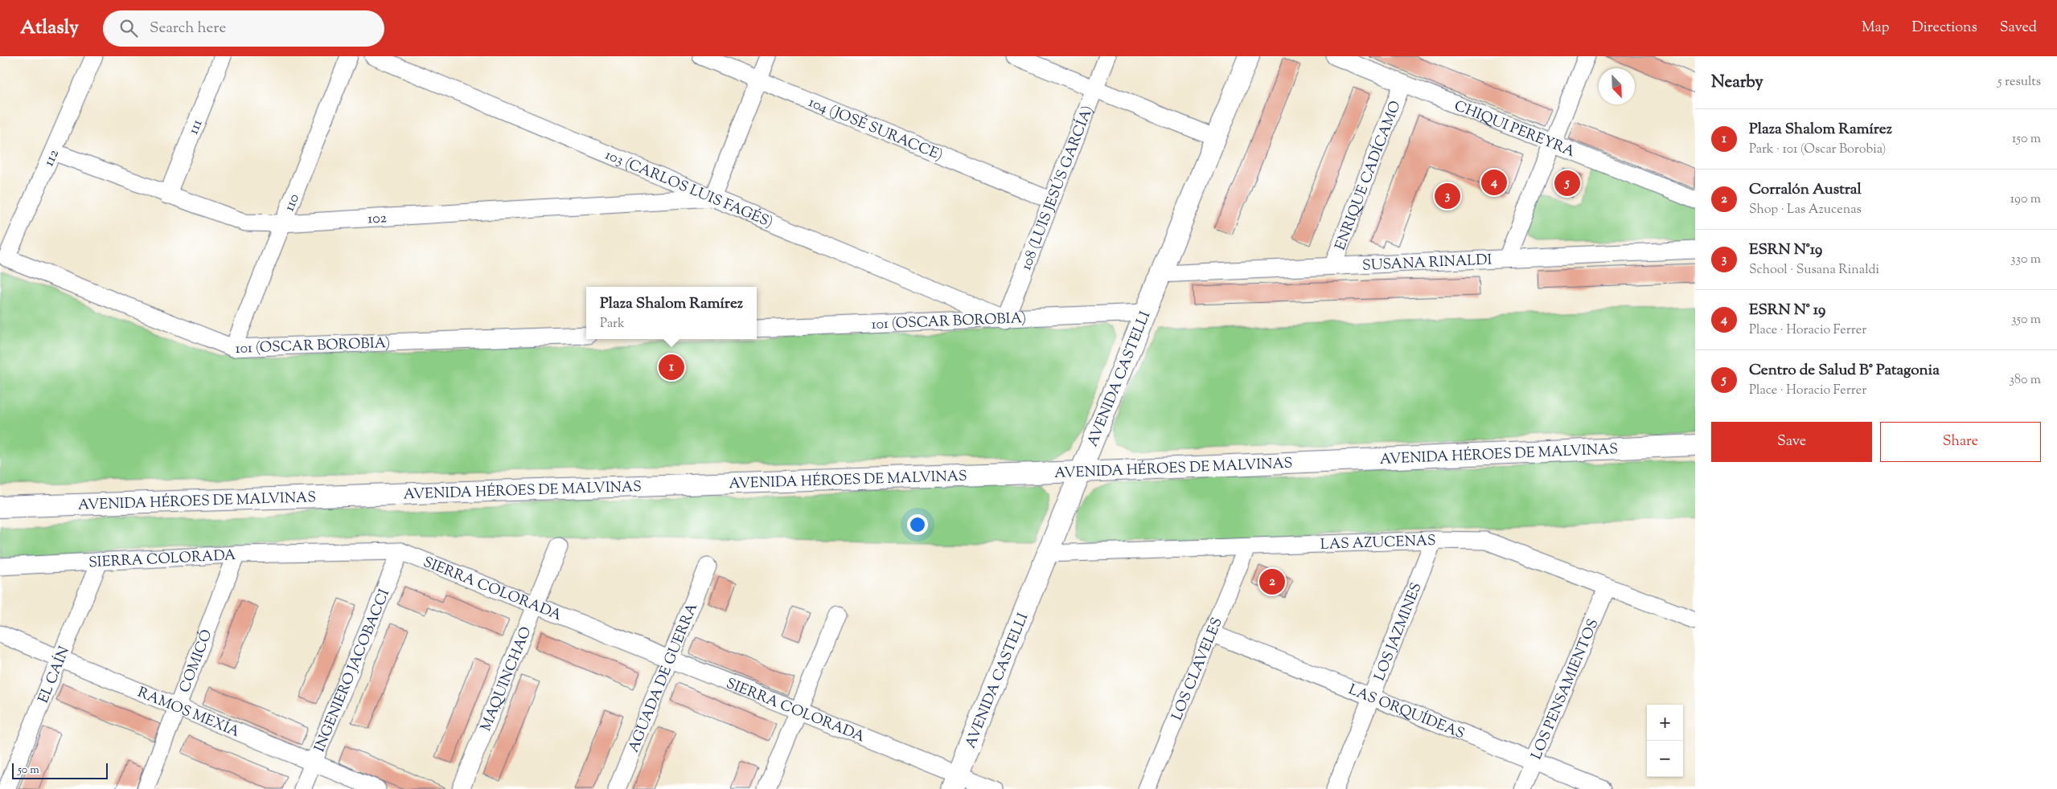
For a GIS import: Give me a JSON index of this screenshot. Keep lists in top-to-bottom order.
{
  "streets": {
    "main road": ["AVENIDA CASTELLI", "AVENIDA HÉROES DE MALVINAS"],
    "street": [
      "111",
      "104 (JOSÉ SURACCE)",
      "CHIQUI PEREYRA",
      "112",
      "ENRIQUE CADÍCAMO",
      "103 (CARLOS LUIS FAGÉS)",
      "108 (LUIS JESÚS GARCÍA)",
      "110",
      "102",
      "SUSANA RINALDI",
      "101 (OSCAR BOROBIA)",
      "LAS AZUCENAS",
      "SIERRA COLORADA",
      "LOS JAZMINES",
      "COMICÓ",
      "LOS CLAVELES",
      "INGENIERO JACOBACCI",
      "EL CAÍN",
      "AGUADA DE GUERRA",
      "MAQUINCHAO",
      "LOS PENSAMIENTOS",
      "RAMOS MEXÍA",
      "LAS ORQUÍDEAS"
    ]
  },
  "crossings": [
    ["111", "102"],
    ["104 (JOSÉ SURACCE)", "108 (LUIS JESÚS GARCÍA)"],
    ["CHIQUI PEREYRA", "ENRIQUE CADÍCAMO"],
    ["112", "102"],
    ["112", "101 (OSCAR BOROBIA)"],
    ["ENRIQUE CADÍCAMO", "SUSANA RINALDI"],
    ["103 (CARLOS LUIS FAGÉS)", "108 (LUIS JESÚS GARCÍA)"],
    ["103 (CARLOS LUIS FAGÉS)", "102"],
    ["103 (CARLOS LUIS FAGÉS)", "101 (OSCAR BOROBIA)"],
    ["108 (LUIS JESÚS GARCÍA)", "101 (OSCAR BOROBIA)"],
    ["110", "102"],
    ["110", "101 (OSCAR BOROBIA)"],
    ["SUSANA RINALDI", "AVENIDA CASTELLI"],
    ["101 (OSCAR BOROBIA)", "AVENIDA CASTELLI"],
    ["AVENIDA CASTELLI", "AVENIDA HÉROES DE MALVINAS"],
    ["AVENIDA CASTELLI", "LAS AZUCENAS"],
    ["AVENIDA CASTELLI", "SIERRA COLORADA"],
    ["LAS AZUCENAS", "LOS JAZMINES"],
    ["LAS AZUCENAS", "LOS CLAVELES"],
    ["LAS AZUCENAS", "LOS PENSAMIENTOS"],
    ["SIERRA COLORADA", "COMICÓ"],
    ["SIERRA COLORADA", "INGENIERO JACOBACCI"],
    ["SIERRA COLORADA", "EL CAÍN"],
    ["SIERRA COLORADA", "AGUADA DE GUERRA"],
    ["SIERRA COLORADA", "MAQUINCHAO"],
    ["LOS JAZMINES", "LAS ORQUÍDEAS"],
    ["COMICÓ", "RAMOS MEXÍA"],
    ["LOS CLAVELES", "LAS ORQUÍDEAS"],
    ["INGENIERO JACOBACCI", "RAMOS MEXÍA"],
    ["EL CAÍN", "RAMOS MEXÍA"],
    ["LOS PENSAMIENTOS", "LAS ORQUÍDEAS"]
  ],
  "scale_bar": "50 m",
  "north": "bottom right",
  "page": {
    "header": "Atlasly",
    "search": "Search here",
    "nav": ["Map", "Directions", "Saved"],
    "heading": ["Nearby", "5 results"],
    "list": [
      {
        "mark": "1",
        "name": "Plaza Shalom Ramírez",
        "note": "Park · 101 (Oscar Borobia)",
        "value": "150 m"
      },
      {
        "mark": "2",
        "name": "Corralón Austral",
        "note": "Shop · Las Azucenas",
        "value": "190 m"
      },
      {
        "mark": "3",
        "name": "ESRN N°19",
        "note": "School · Susana Rinaldi",
        "value": "330 m"
      },
      {
        "mark": "4",
        "name": "ESRN N° 19",
        "note": "Place · Horacio Ferrer",
        "value": "350 m"
      },
      {
        "mark": "5",
        "name": "Centro de Salud B° Patagonia",
        "note": "Place · Horacio Ferrer",
        "value": "380 m"
      }
    ],
    "pins": [
      "4",
      "5",
      "3",
      "1",
      "2"
    ],
    "popup": ["Plaza Shalom Ramírez", "Park"],
    "buttons": ["Save", "Share"],
    "map_buttons": ["+", "−"],
    "scale": "50 m"
  }
}
